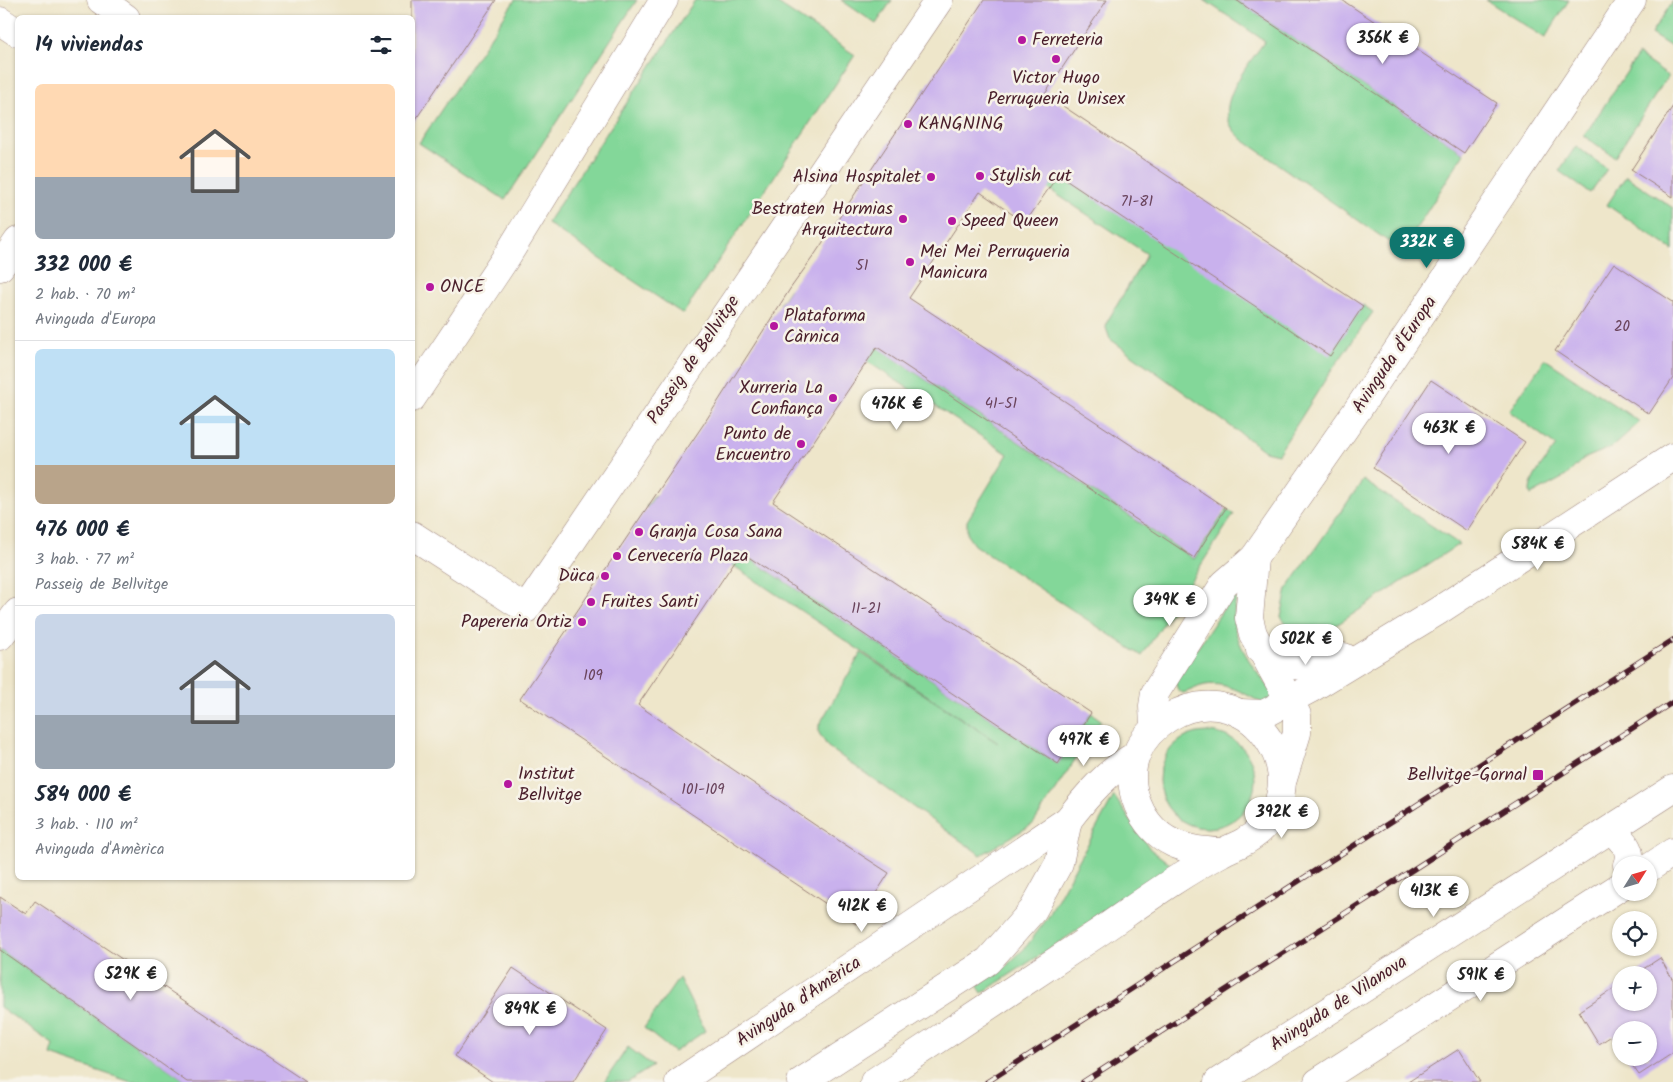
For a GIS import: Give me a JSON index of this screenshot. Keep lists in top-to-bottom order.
{
  "streets": {
    "street": [
      "Avinguda d'Europa",
      "Passeig de Bellvitge",
      "Avinguda d'Amèrica",
      "Avinguda de Vilanova"
    ]
  },
  "crossings": [
    ["Avinguda d'Europa", "Avinguda d'Amèrica"]
  ],
  "places": {
    "other": [
      "Ferreteria",
      "Victor Hugo Perruqueria Unisex",
      "KANGNING",
      "Stylish cut",
      "Alsina Hospitalet",
      "Bestraten Hormias Arquitectura",
      "Speed Queen",
      "Mei Mei Perruqueria Manicura",
      "ONCE",
      "Plataforma Càrnica",
      "Xurreria La Confiança",
      "Punto de Encuentro",
      "Granja Cosa Sana",
      "Cervecería Plaza",
      "Düca",
      "Fruites Santi",
      "Papereria Ortiz",
      "Institut Bellvitge"
    ],
    "transit": ["Bellvitge-Gornal"]
  },
  "house_numbers": [
    "71-81",
    "51",
    "20",
    "41-51",
    "11-21",
    "109",
    "101-109"
  ],
  "north": "top right",
  "page": {
    "heading": "14 viviendas",
    "price": [
      "356K €",
      "332K €",
      "476K €",
      "463K €",
      "584K €",
      "349K €",
      "502K €",
      "497K €",
      "392K €",
      "413K €",
      "412K €",
      "529K €",
      "591K €",
      "849K €"
    ],
    "list": [
      {
        "name": "332 000 €",
        "note": "2 hab. · 70 m² · Avinguda d'Europa"
      },
      {
        "name": "476 000 €",
        "note": "3 hab. · 77 m² · Passeig de Bellvitge"
      },
      {
        "name": "584 000 €",
        "note": "3 hab. · 110 m² · Avinguda d'Amèrica"
      }
    ],
    "map_buttons": ["+", "−"]
  }
}
